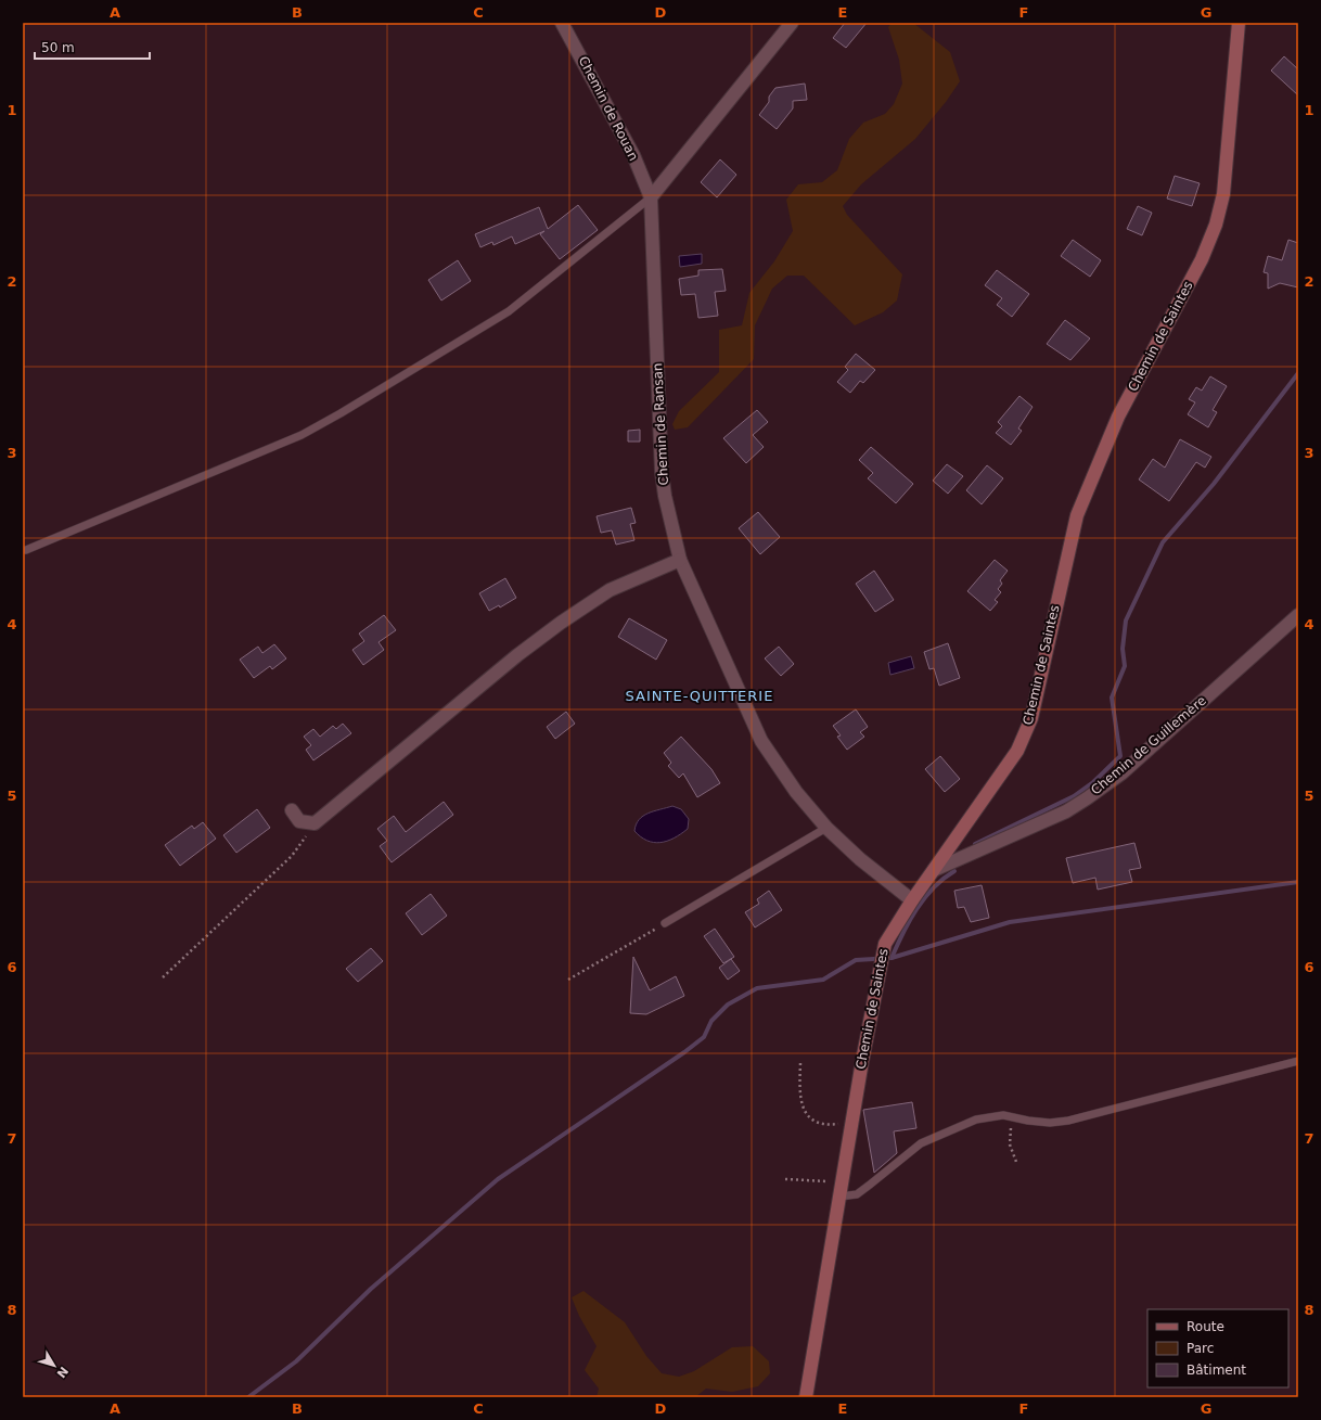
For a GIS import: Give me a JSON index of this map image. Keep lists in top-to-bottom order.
{
  "streets": {
    "street": [
      "Chemin de Rouan",
      "Chemin de Saintes",
      "Chemin de Ransan",
      "Chemin de Guillemère"
    ]
  },
  "crossings": [
    ["Chemin de Rouan", "Chemin de Ransan"],
    ["Chemin de Saintes", "Chemin de Ransan"],
    ["Chemin de Saintes", "Chemin de Guillemère"]
  ],
  "districts": ["SAINTE-QUITTERIE"],
  "legend": ["Route", "Parc", "Bâtiment"],
  "scale_bar": "50 m",
  "north": "bottom right",
  "grid": {
    "columns": [
      "A",
      "B",
      "C",
      "D",
      "E",
      "F",
      "G"
    ],
    "rows": [
      "1",
      "2",
      "3",
      "4",
      "5",
      "6",
      "7",
      "8"
    ]
  }
}
